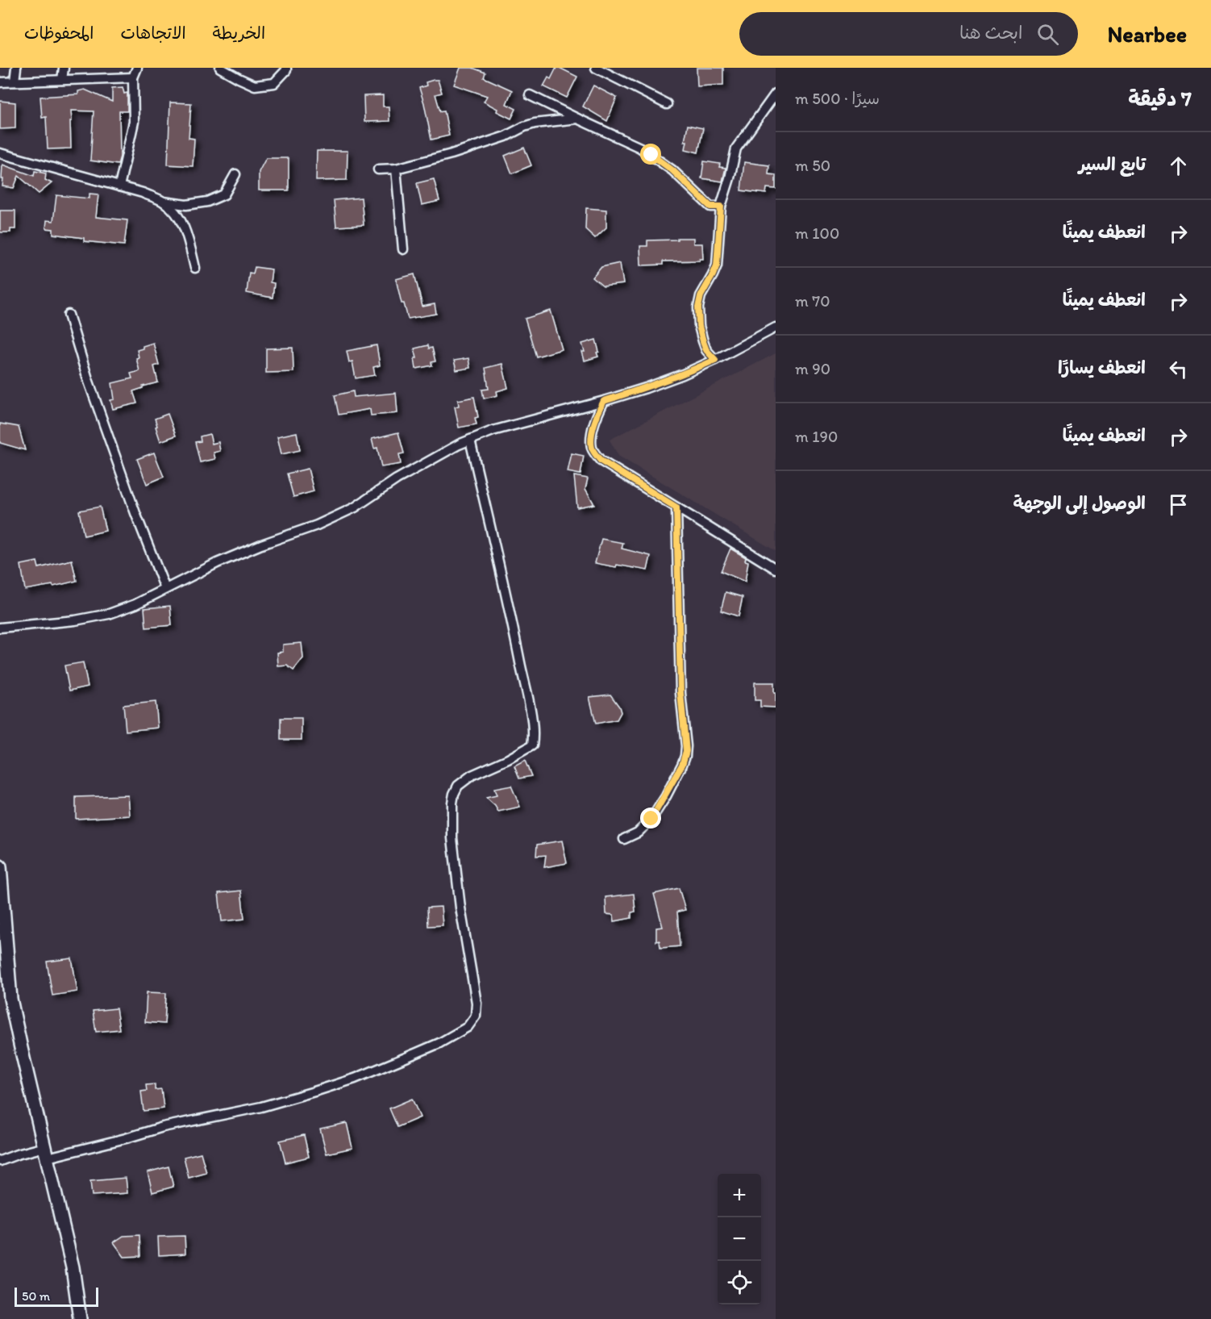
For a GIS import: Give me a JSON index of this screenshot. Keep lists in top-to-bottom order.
{
  "scale_bar": "50 m",
  "page": {
    "header": "Nearbee",
    "search": "ابحث هنا",
    "nav": ["الخريطة", "الاتجاهات", "المحفوظات"],
    "heading": ["7 دقيقة", "سيرًا · 500 m"],
    "list": [
      ["تابع السير", "50 m"],
      ["انعطف يمينًا", "100 m"],
      ["انعطف يمينًا", "70 m"],
      ["انعطف يسارًا", "90 m"],
      ["انعطف يمينًا", "190 m"],
      "الوصول إلى الوجهة"
    ],
    "map_buttons": ["+", "−"],
    "scale": "50 m"
  }
}
